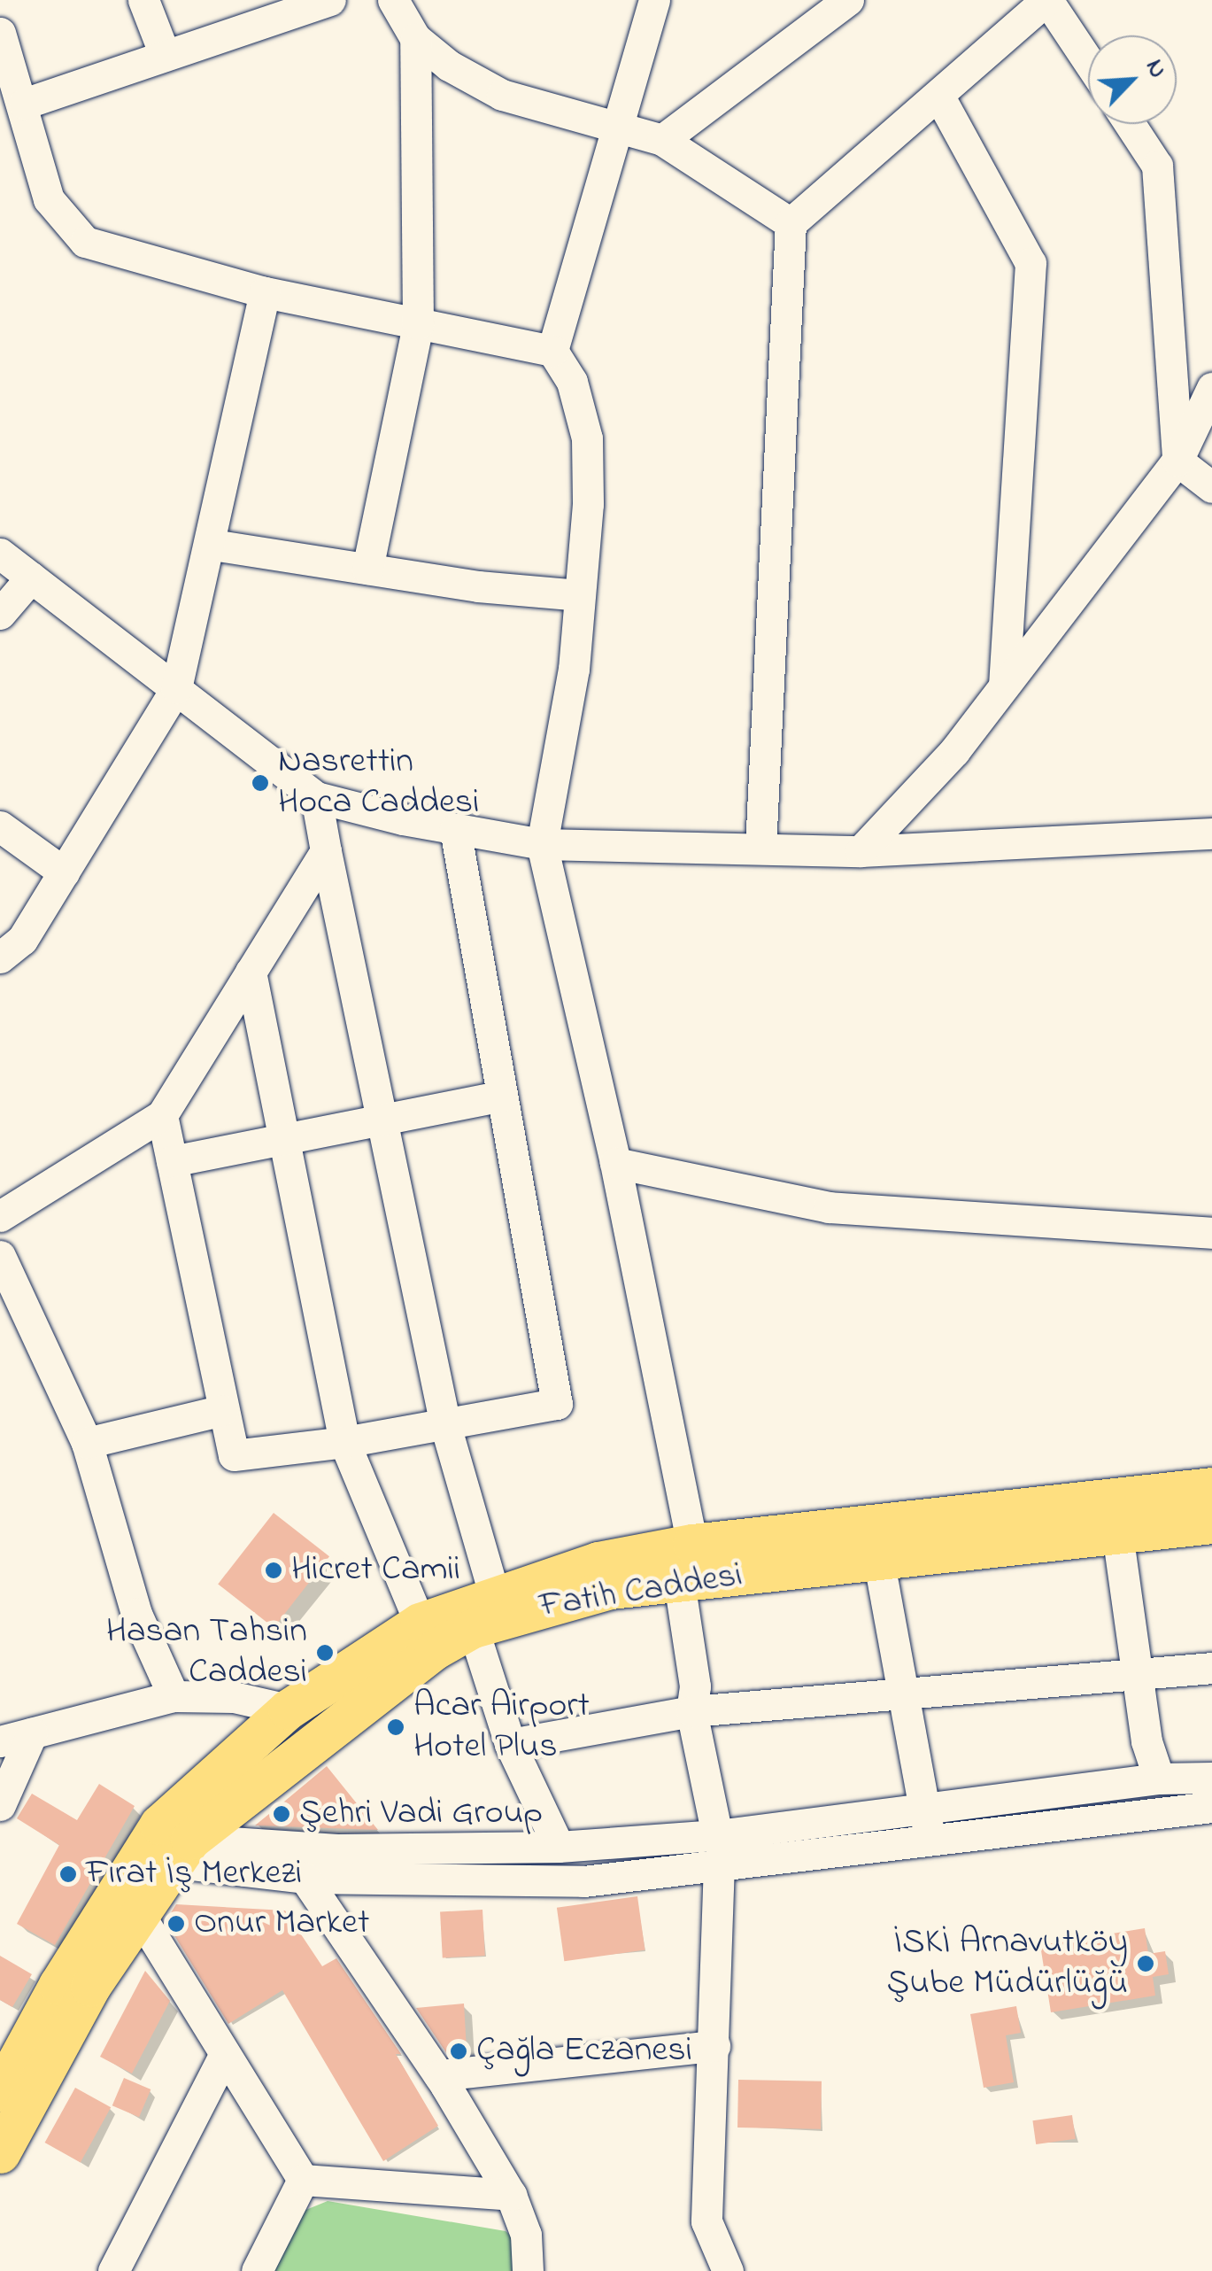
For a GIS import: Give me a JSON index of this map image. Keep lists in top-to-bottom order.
{
  "streets": {
    "main road": ["Fatih Caddesi"]
  },
  "places": [
    "Nasrettin Hoca Caddesi",
    "Hicret Camii",
    "Hasan Tahsin Caddesi",
    "Acar Airport Hotel Plus",
    "Şehri Vadi Group",
    "Fırat İş Merkezi",
    "Onur Market",
    "İSKİ Arnavutköy Şube Müdürlüğü",
    "Çağla Eczanesi"
  ],
  "north": "top right"
}
